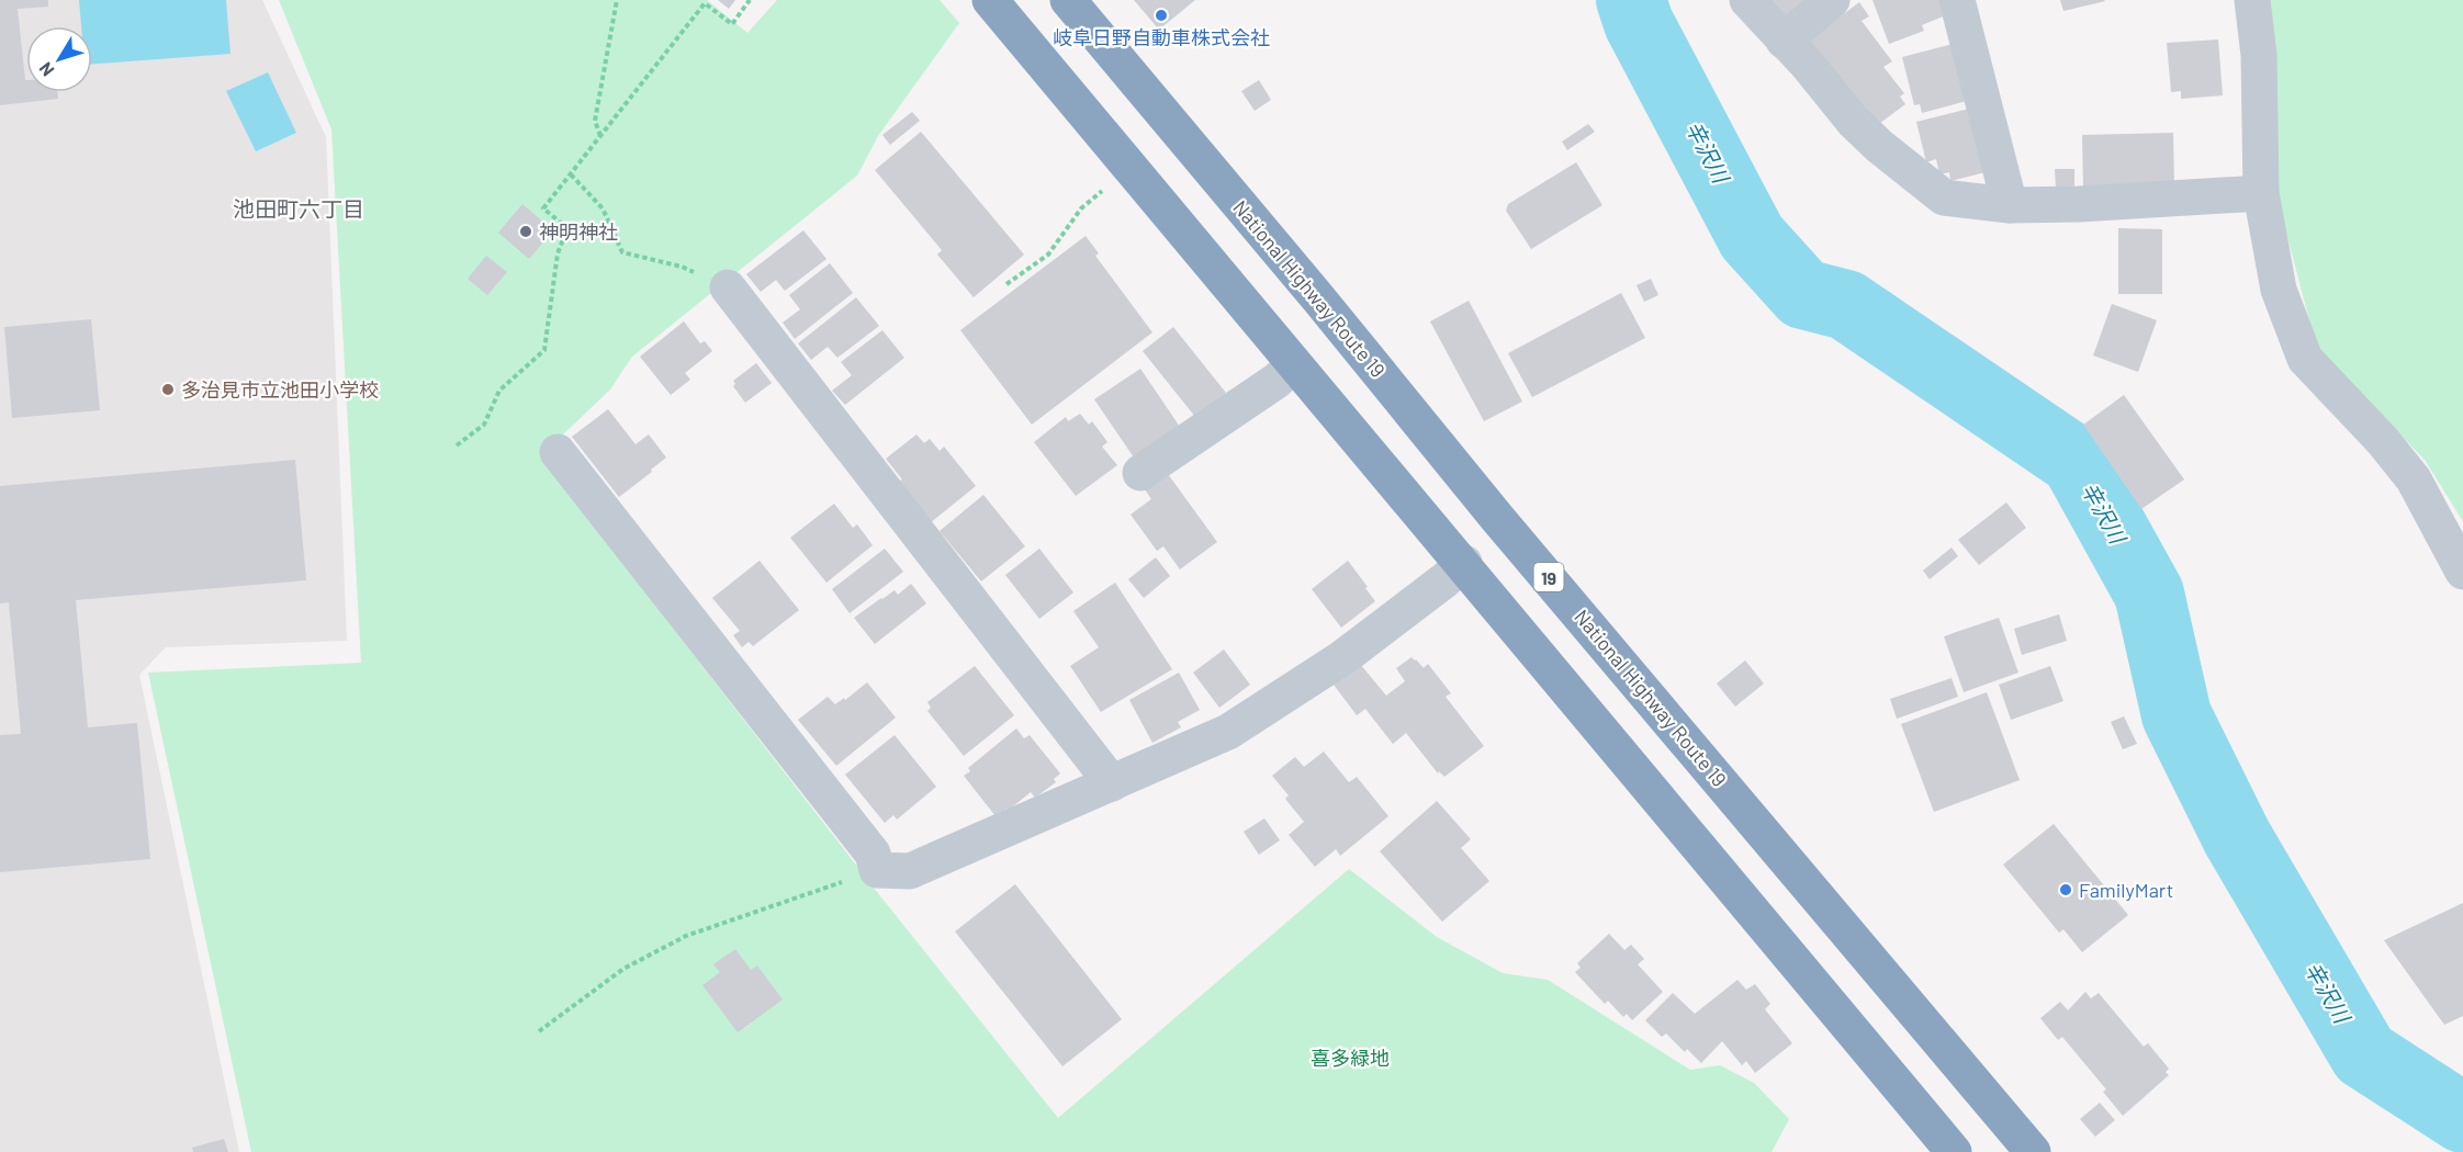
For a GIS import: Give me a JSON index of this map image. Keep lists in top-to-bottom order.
{
  "streets": {
    "highway": ["National Highway Route 19", "19"]
  },
  "districts": ["池田町六丁目"],
  "water": ["辛沢川"],
  "parks": ["喜多緑地"],
  "places": [
    "岐阜日野自動車株式会社",
    "神明神社",
    "多治見市立池田小学校",
    "FamilyMart"
  ],
  "north": "bottom left"
}
